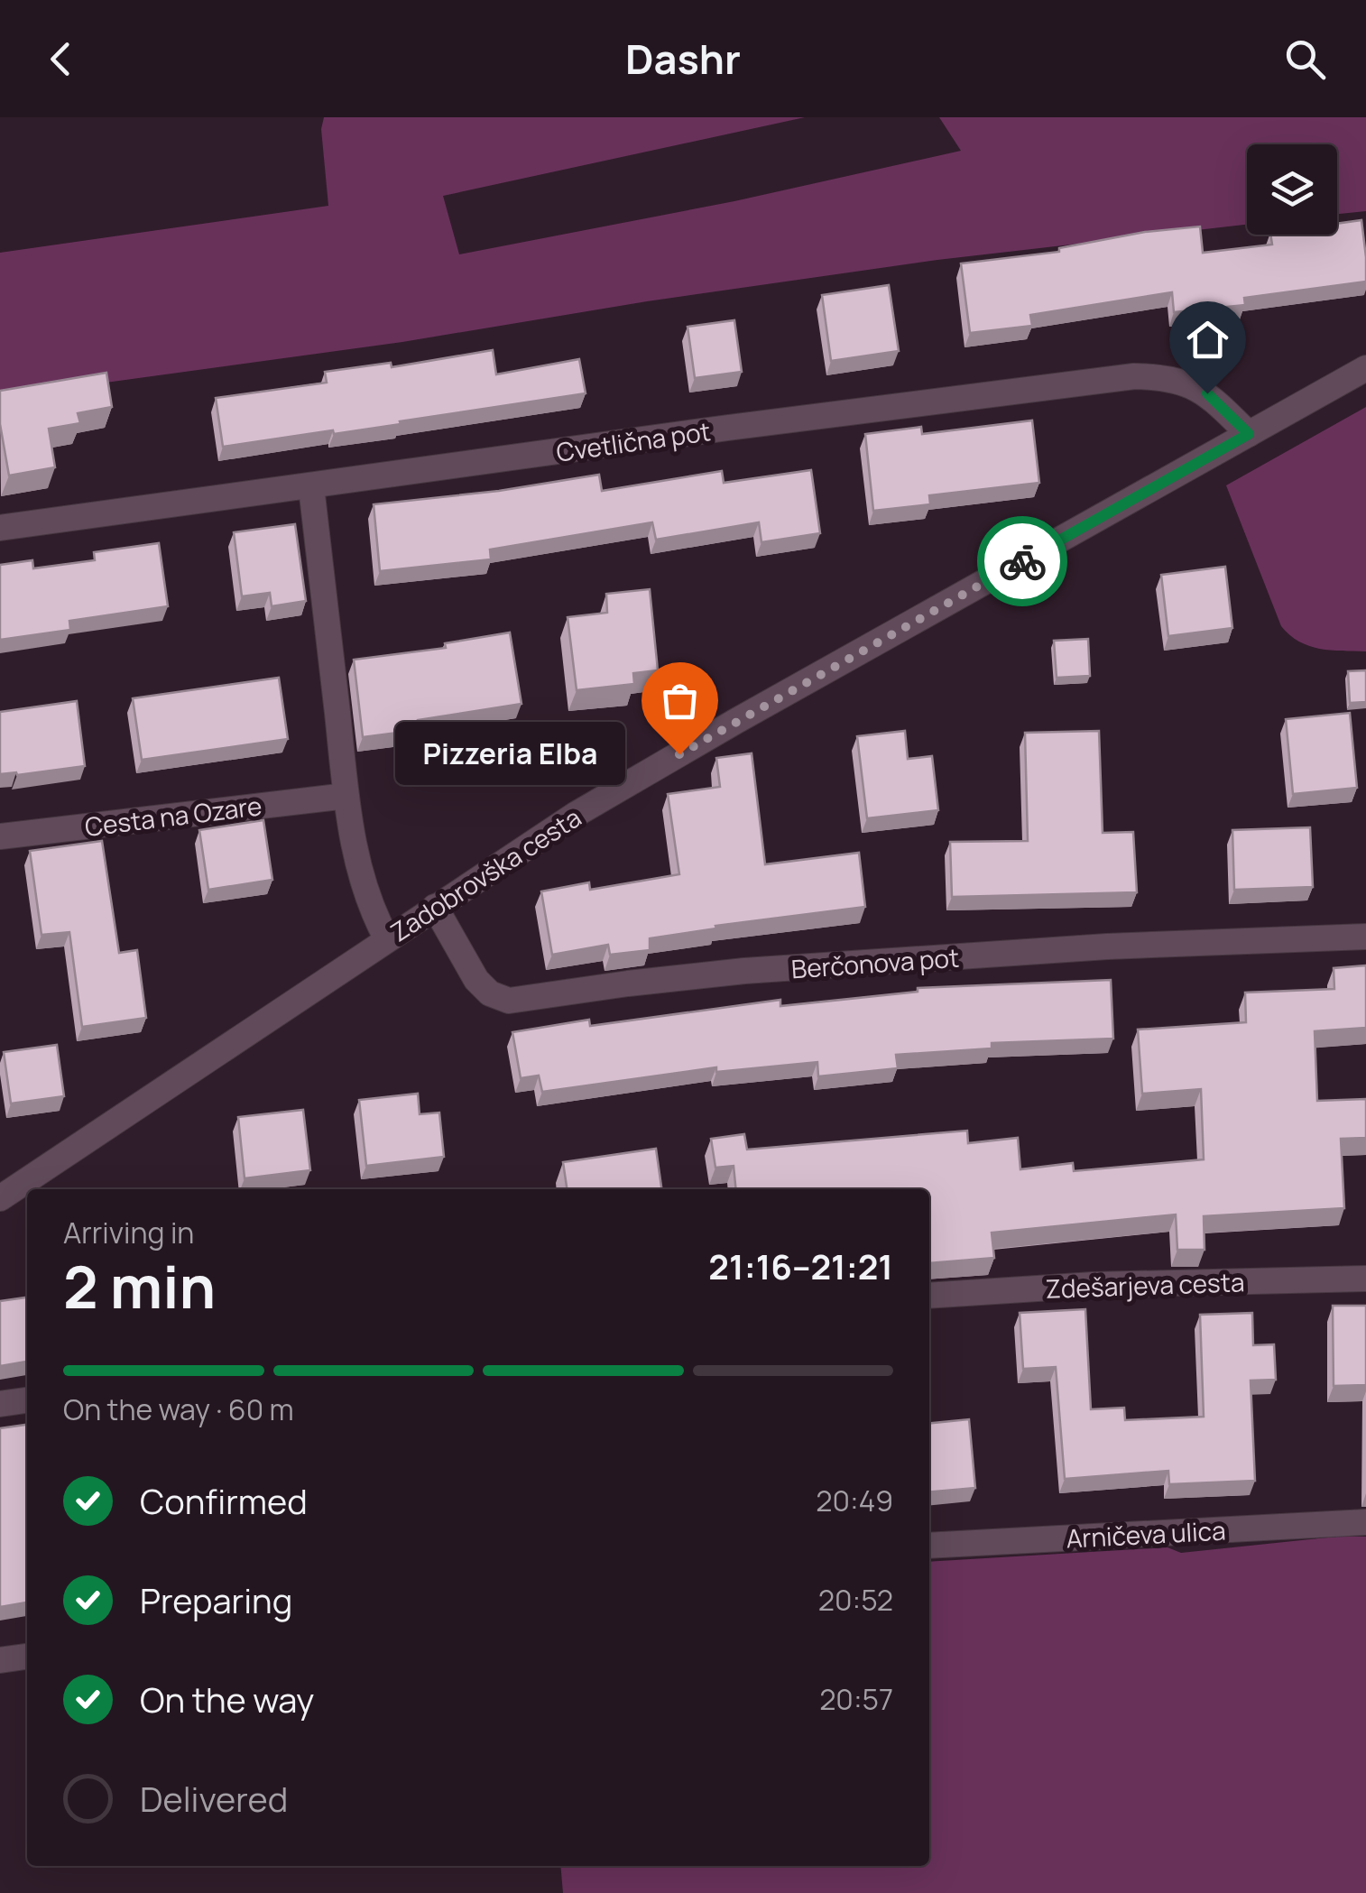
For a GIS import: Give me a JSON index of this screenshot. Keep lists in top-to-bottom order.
{
  "streets": {
    "street": [
      "Cvetlična pot",
      "Cesta na Ozare",
      "Zadobrovška cesta",
      "Berčonova pot",
      "Zdešarjeva cesta",
      "Arničeva ulica"
    ]
  },
  "crossings": [
    ["Cvetlična pot", "Zadobrovška cesta"],
    ["Zadobrovška cesta", "Berčonova pot"]
  ],
  "places": ["Pizzeria Elba"],
  "page": {
    "header": "Dashr",
    "bubble": "Pizzeria Elba",
    "heading": ["2 min", "Arriving in", "21:16–21:21"],
    "bar": "On the way · 60 m",
    "list": [
      ["Confirmed", "20:49"],
      ["Preparing", "20:52"],
      ["On the way", "20:57"],
      "Delivered"
    ]
  }
}
